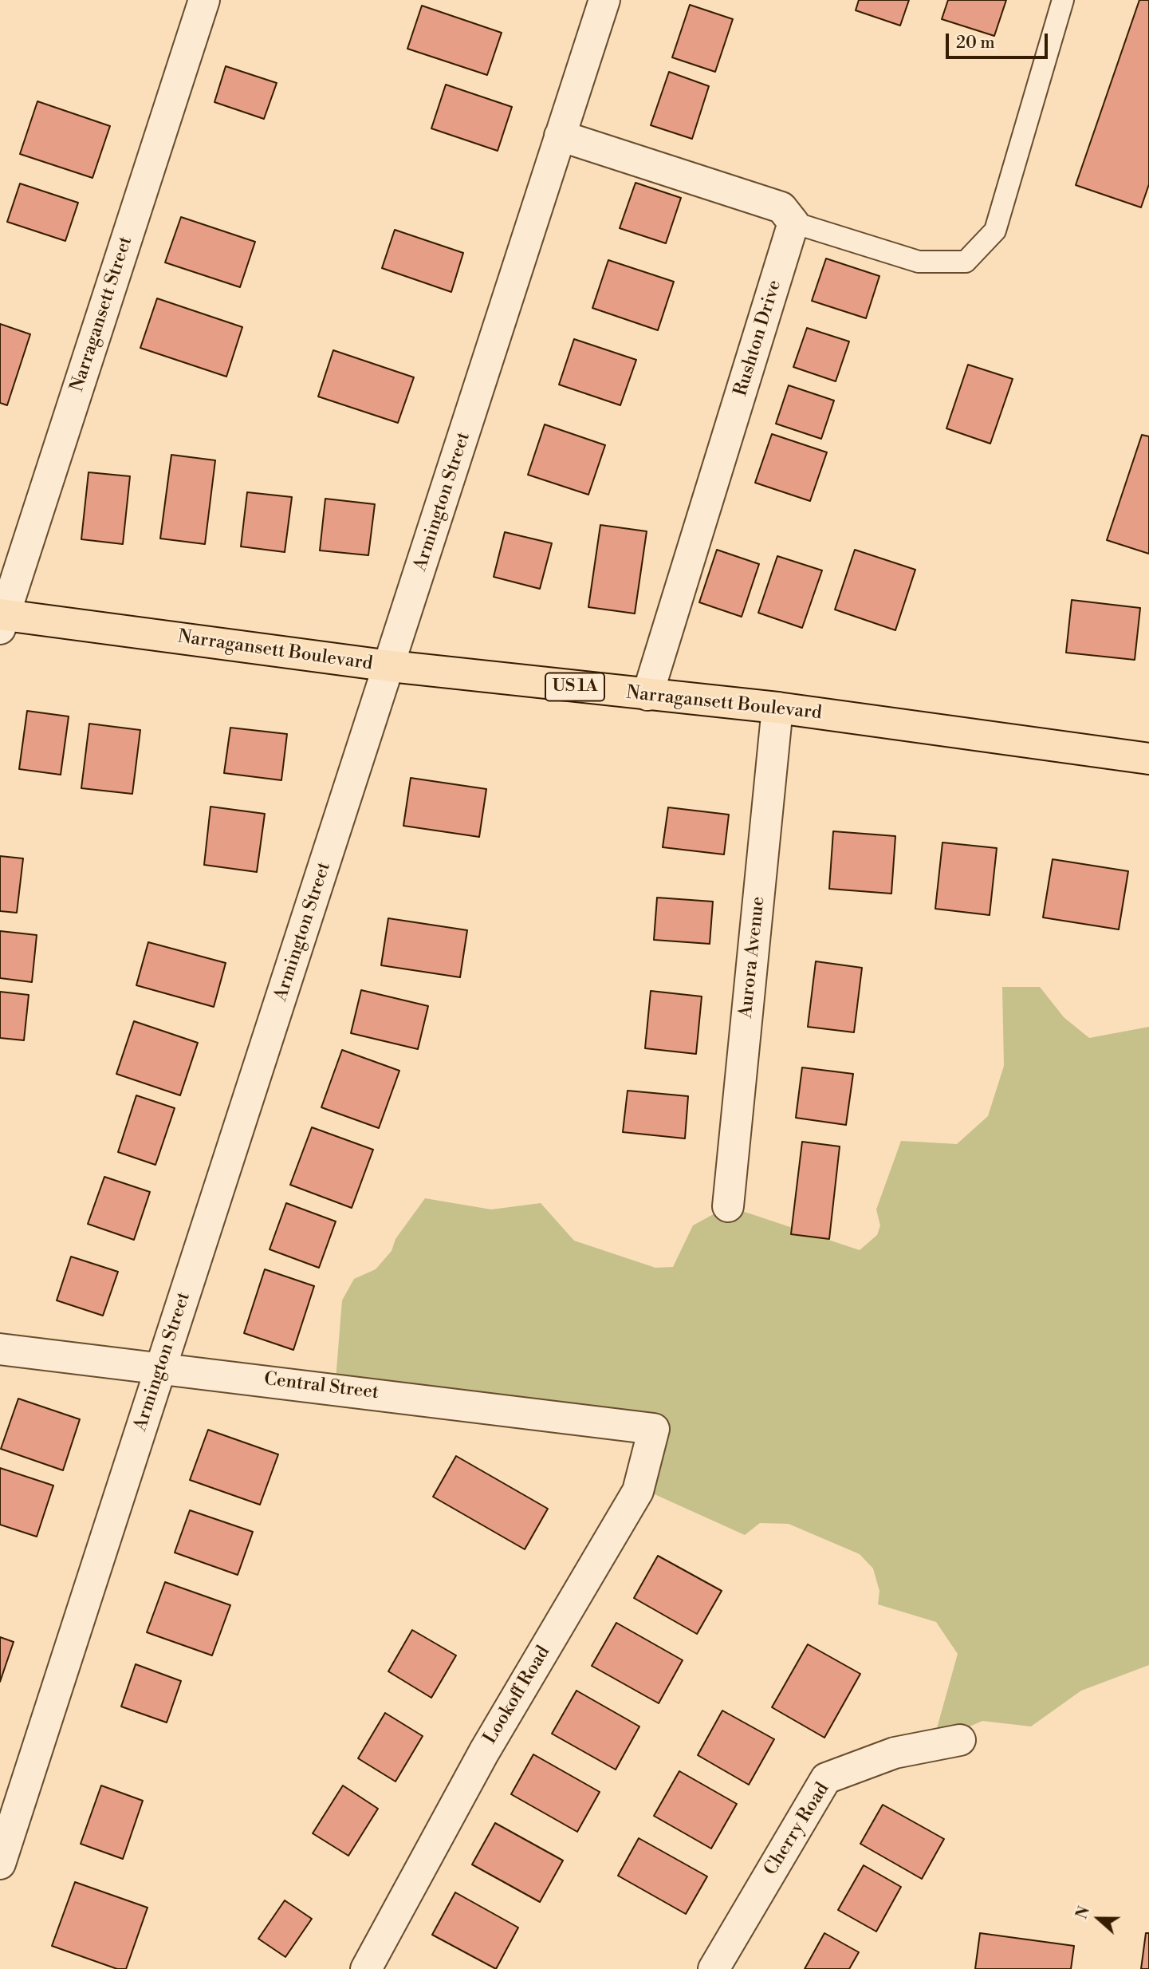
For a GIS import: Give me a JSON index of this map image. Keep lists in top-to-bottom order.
{
  "streets": {
    "main road": ["Narragansett Boulevard", "US 1A"],
    "street": [
      "Narragansett Street",
      "Rushton Drive",
      "Armington Street",
      "Aurora Avenue",
      "Central Street",
      "Lookoff Road",
      "Cherry Road"
    ]
  },
  "crossings": [
    ["Narragansett Street", "Narragansett Boulevard"],
    ["Rushton Drive", "Narragansett Boulevard"],
    ["Armington Street", "Narragansett Boulevard"],
    ["Armington Street", "Central Street"],
    ["Narragansett Boulevard", "Aurora Avenue"],
    ["Central Street", "Lookoff Road"]
  ],
  "scale_bar": "20 m",
  "north": "left"
}
